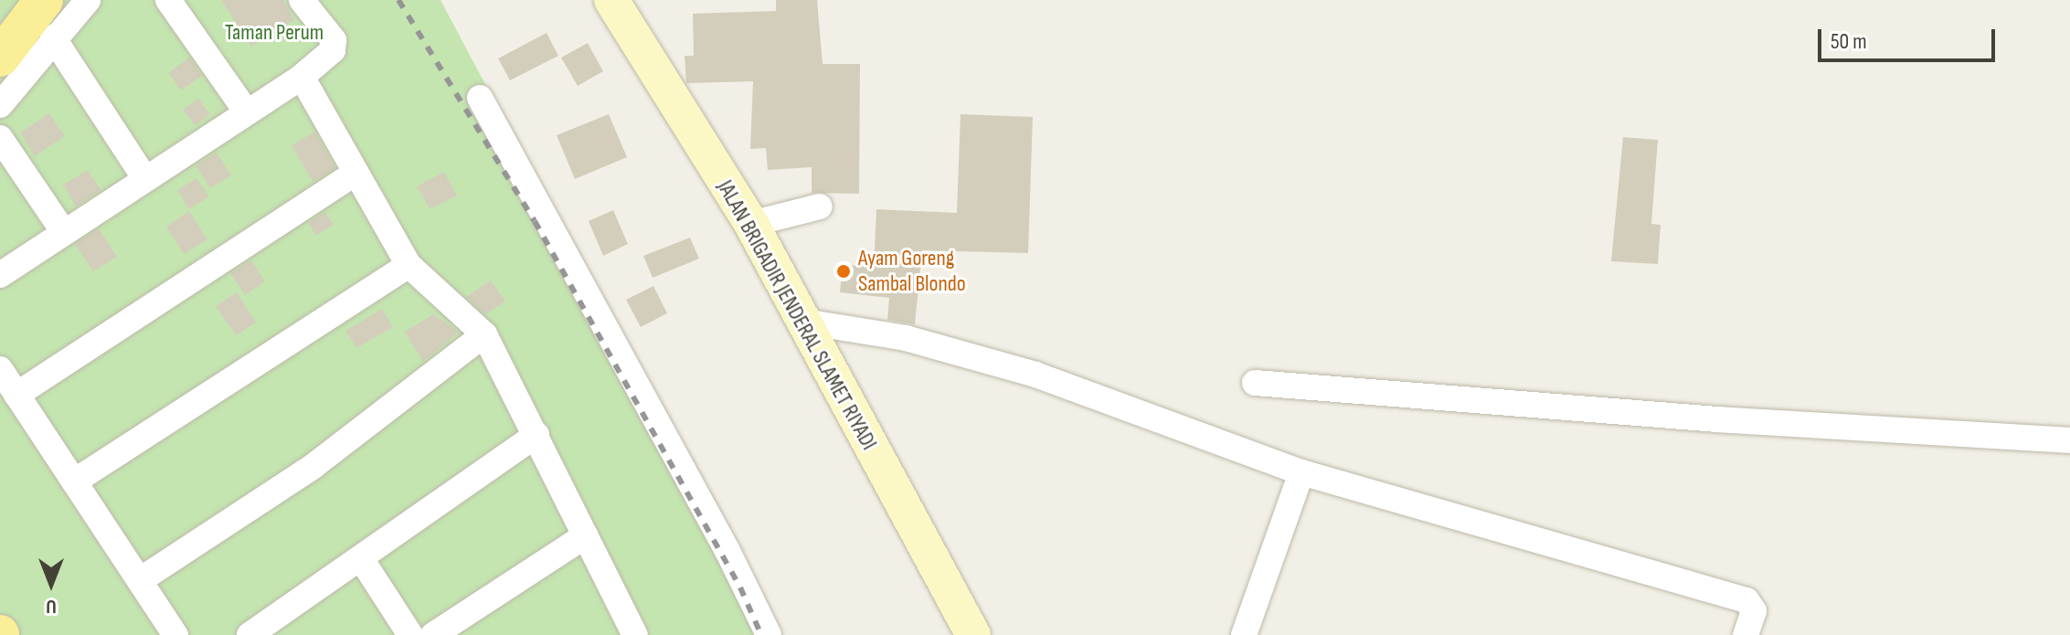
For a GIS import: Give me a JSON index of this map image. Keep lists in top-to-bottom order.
{
  "streets": {
    "main road": ["JALAN BRIGADIR JENDERAL SLAMET RIYADI"]
  },
  "parks": ["Taman Perum"],
  "places": ["Ayam Goreng Sambal Blondo"],
  "scale_bar": "50 m",
  "north": "bottom"
}
